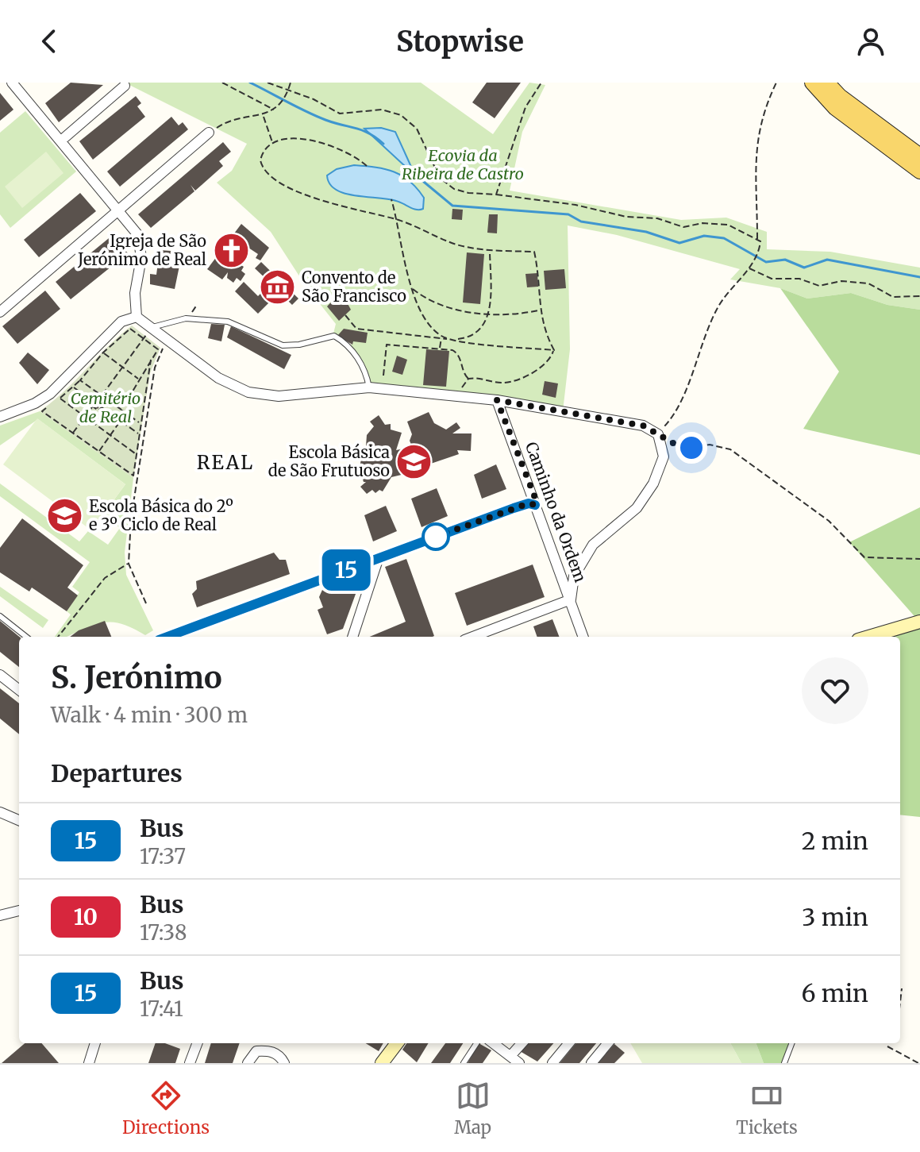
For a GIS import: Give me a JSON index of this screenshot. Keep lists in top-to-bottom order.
{
  "streets": {
    "street": ["Caminho da Ordem"]
  },
  "districts": ["REAL"],
  "parks": ["Ecovia da Ribeira de Castro", "Cemitério de Real"],
  "places": {
    "church": ["Igreja de São Jerónimo de Real"],
    "museum": ["Convento de São Francisco"],
    "school or university": ["Escola Básica de São Frutuoso", "Escola Básica do 2º e 3º Ciclo de Real"]
  },
  "lines": ["bus line 15"],
  "page": {
    "header": "Stopwise",
    "on_map": "15",
    "heading": [
      ["S. Jerónimo", "Walk · 4 min · 300 m"],
      "Departures"
    ],
    "list": [
      {
        "mark": "15",
        "name": "Bus",
        "note": "17:37",
        "value": "2 min"
      },
      {
        "mark": "10",
        "name": "Bus",
        "note": "17:38",
        "value": "3 min"
      },
      {
        "mark": "15",
        "name": "Bus",
        "note": "17:41",
        "value": "6 min"
      }
    ],
    "tabs": ["Directions", "Map", "Tickets"]
  }
}
